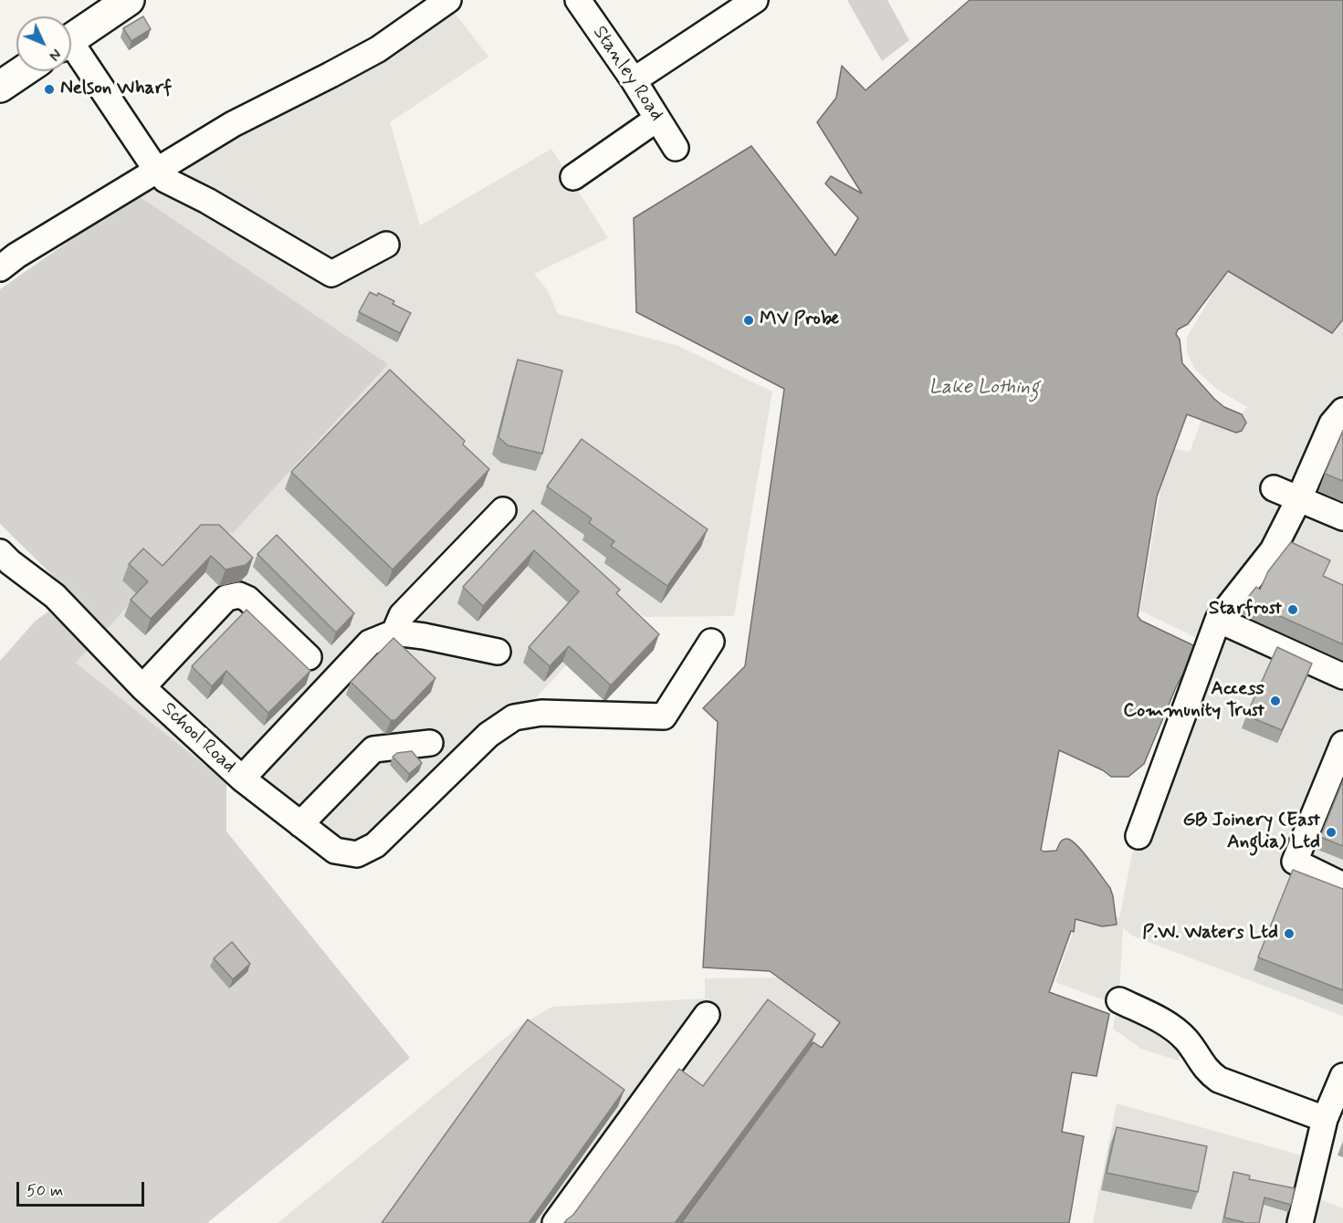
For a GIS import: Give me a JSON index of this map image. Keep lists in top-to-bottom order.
{
  "streets": {
    "street": ["Stanley Road", "School Road"]
  },
  "water": ["Lake Lothing"],
  "places": [
    "Nelson Wharf",
    "MV Probe",
    "Starfrost",
    "Access Community Trust",
    "GB Joinery (East Anglia) Ltd",
    "P.W. Waters Ltd"
  ],
  "scale_bar": "50 m",
  "north": "bottom right"
}
